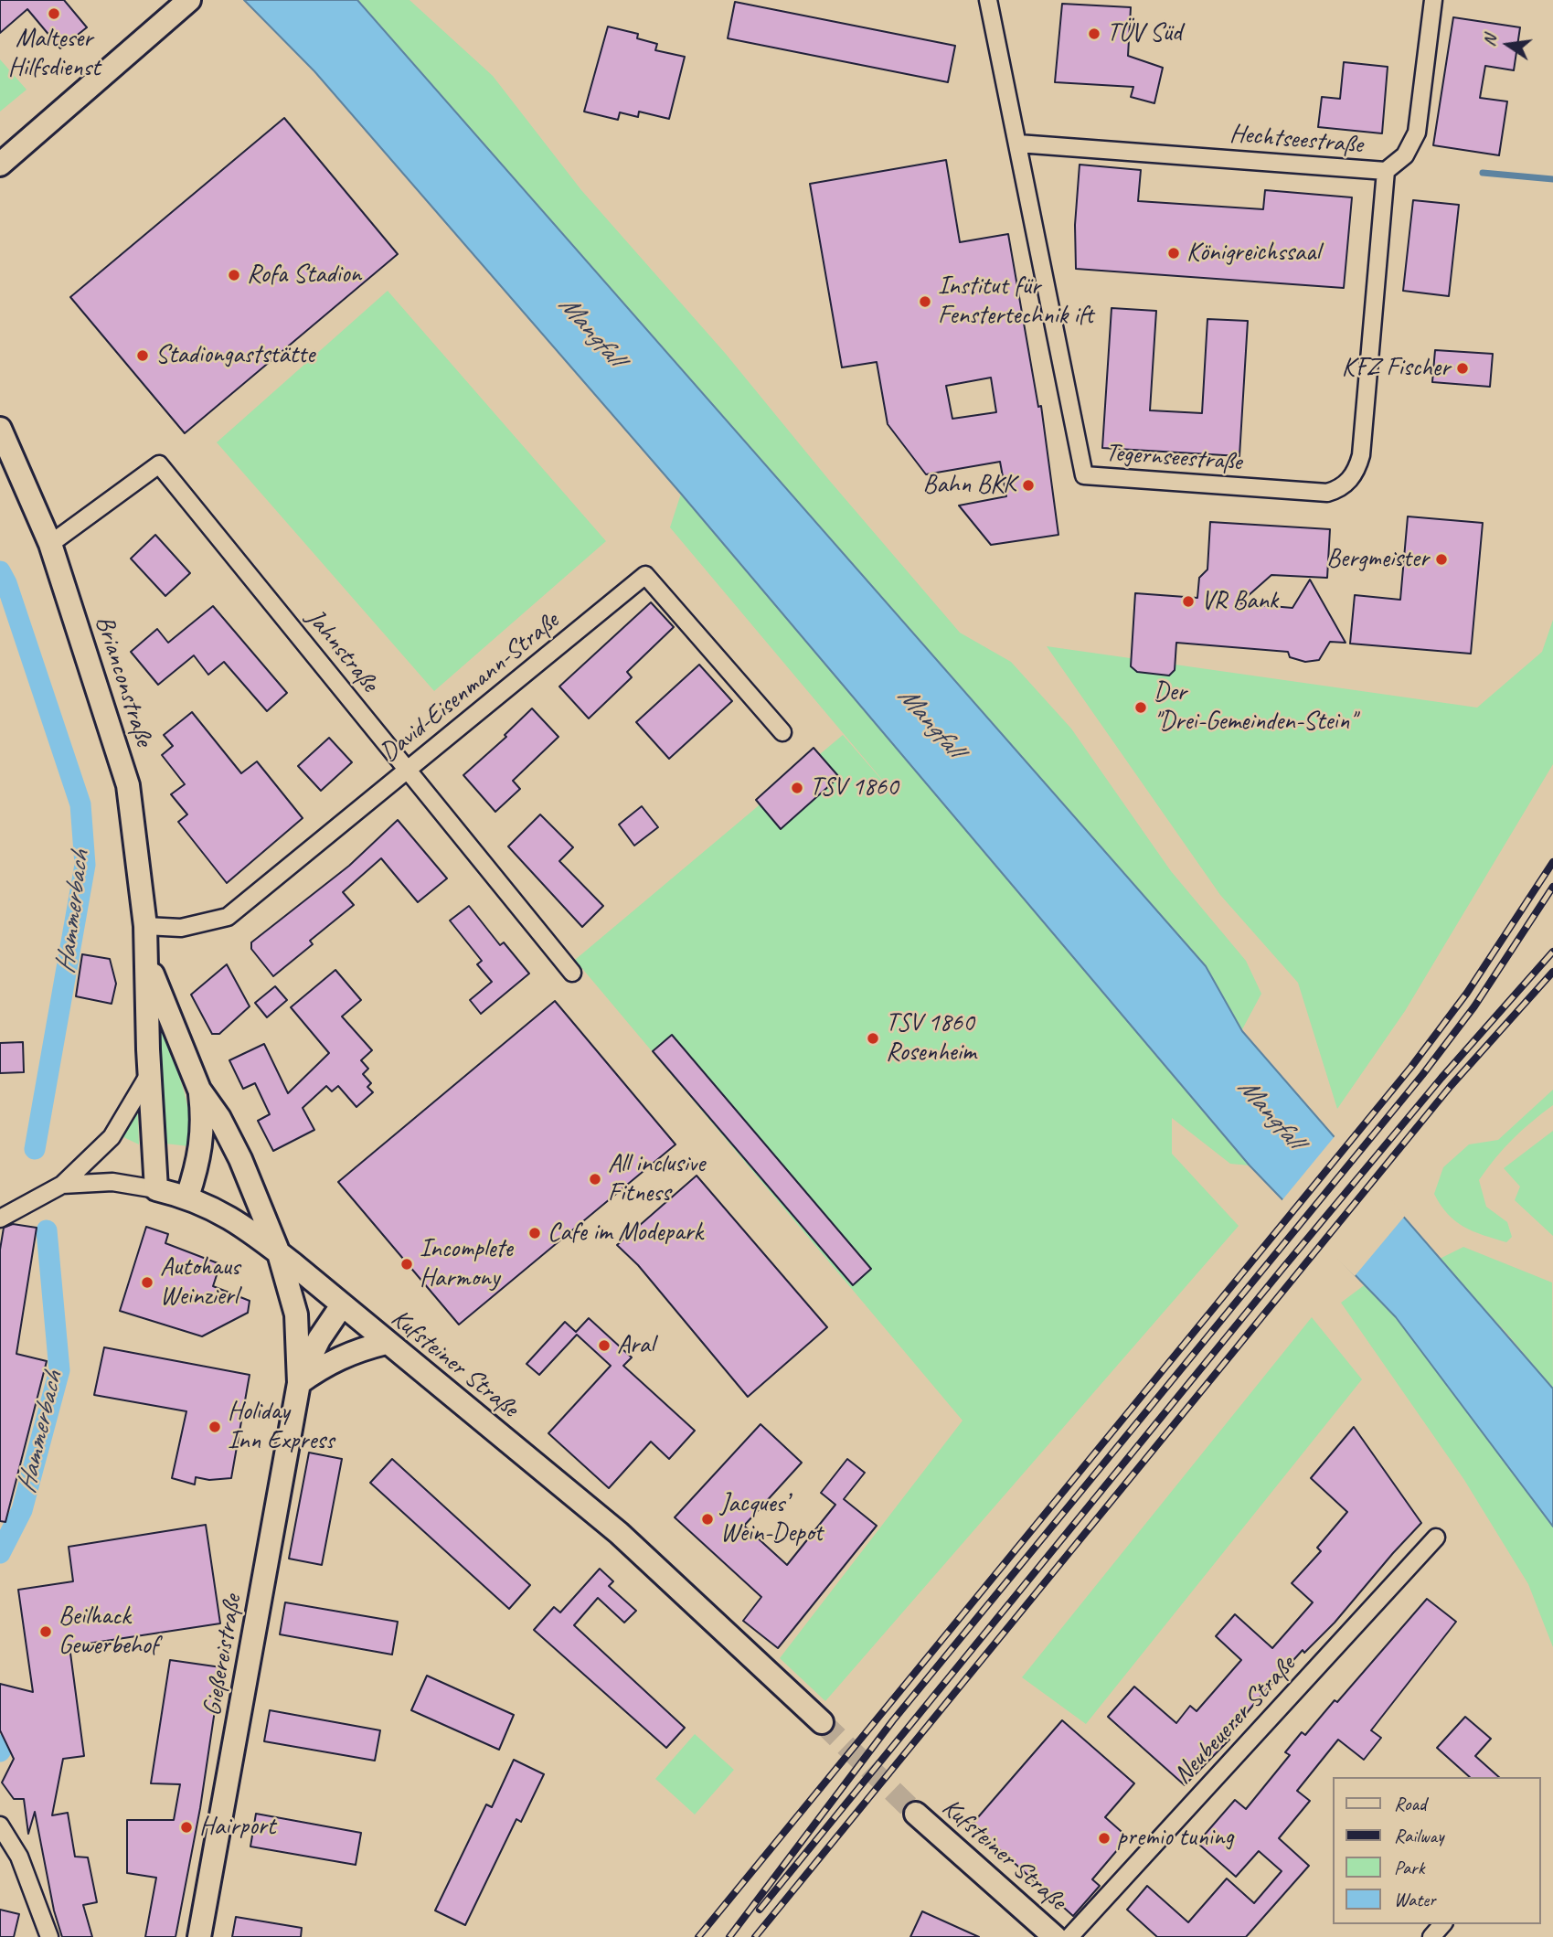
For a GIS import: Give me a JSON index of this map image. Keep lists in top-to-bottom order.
{
  "streets": {
    "main road": ["Brianconstraße", "Kufsteiner Straße", "Gießereistraße"],
    "street": [
      "Hechtseestraße",
      "Tegernseestraße",
      "Jahnstraße",
      "David-Eisenmann-Straße",
      "Neubeuerer Straße"
    ]
  },
  "crossings": [
    ["Hechtseestraße", "Tegernseestraße"],
    ["Jahnstraße", "Brianconstraße"],
    ["Jahnstraße", "David-Eisenmann-Straße"],
    ["Brianconstraße", "David-Eisenmann-Straße"],
    ["Brianconstraße", "Kufsteiner Straße"],
    ["Brianconstraße", "Gießereistraße"],
    ["Kufsteiner Straße", "Gießereistraße"]
  ],
  "water": ["Mangfall", "Hammerbach"],
  "places": [
    "Malteser Hilfsdienst",
    "TÜV Süd",
    "Königreichssaal",
    "Rofa Stadion",
    "Institut für Fenstertechnik ift",
    "Stadiongaststätte",
    "KFZ Fischer",
    "Bahn BKK",
    "Bergmeister",
    "VR Bank",
    "Der \"Drei-Gemeinden-Stein\"",
    "TSV 1860",
    "TSV 1860 Rosenheim",
    "All inclusive Fitness",
    "Cafe im Modepark",
    "Incomplete Harmony",
    "Autohaus Weinzierl",
    "Aral",
    "Holiday Inn Express",
    "Jacques’ Wein-Depot",
    "Beilhack Gewerbehof",
    "Hairport",
    "premio tuning"
  ],
  "legend": [
    "Road",
    "Railway",
    "Park",
    "Water"
  ],
  "north": "left"
}
